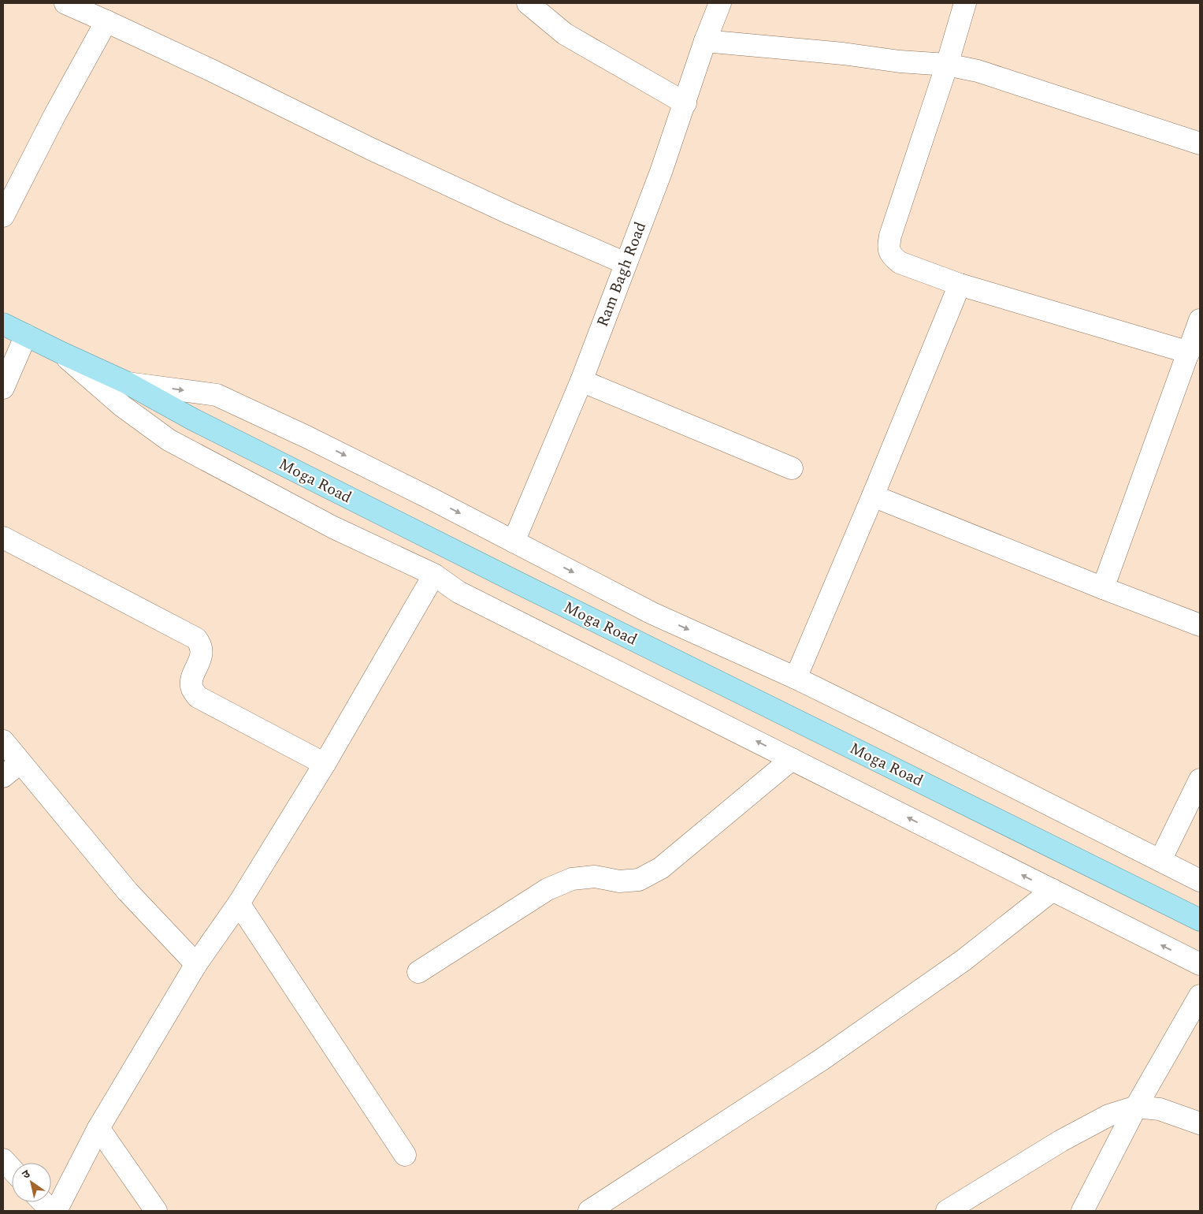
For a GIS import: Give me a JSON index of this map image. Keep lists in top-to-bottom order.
{
  "streets": {
    "main road": ["Moga Road"],
    "street": ["Ram Bagh Road"]
  },
  "north": "top left"
}
